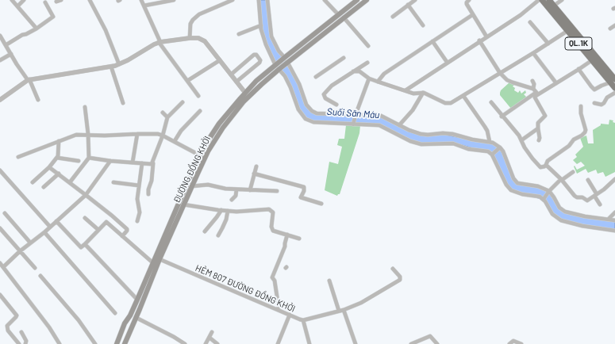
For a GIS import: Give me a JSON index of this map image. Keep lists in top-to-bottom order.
{
  "streets": {
    "main road": ["QL.1K", "ĐƯỜNG ĐỒNG KHỞI"],
    "street": ["HẺM 807 ĐƯỜNG ĐỒNG KHỞI"]
  },
  "crossings": [
    ["ĐƯỜNG ĐỒNG KHỞI", "HẺM 807 ĐƯỜNG ĐỒNG KHỞI"]
  ],
  "water": ["Suối Săn Máu"]
}
